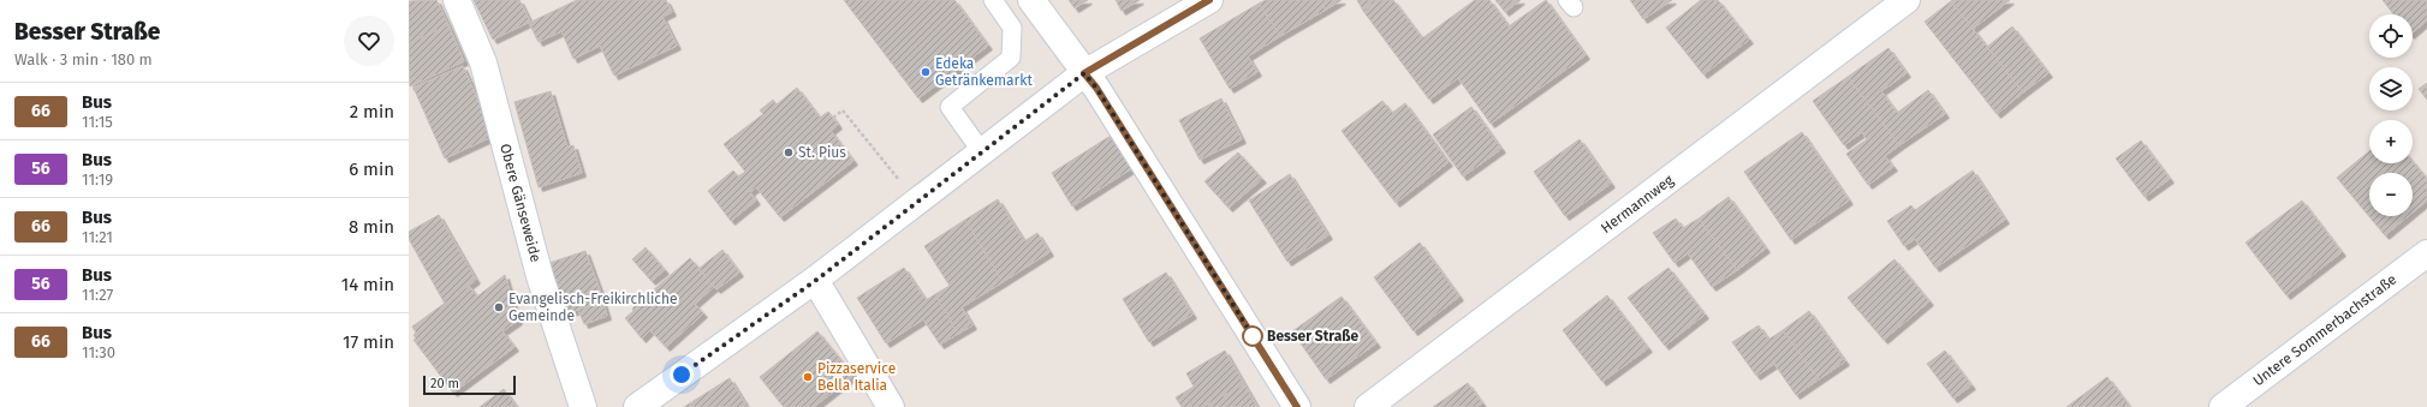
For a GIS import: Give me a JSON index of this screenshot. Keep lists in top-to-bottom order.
{
  "streets": {
    "street": ["Obere Gänseweide", "Hermannweg", "Untere Sommerbachstraße"]
  },
  "places": [
    "Edeka Getränkemarkt",
    "St. Pius",
    "Evangelisch-Freikirchliche Gemeinde",
    "Besser Straße",
    "Pizzaservice Bella Italia"
  ],
  "lines": ["bus line 66"],
  "scale_bar": "20 m",
  "page": {
    "heading": ["Besser Straße", "Walk · 3 min · 180 m"],
    "map_buttons": ["+", "−"],
    "list": [
      {
        "mark": "66",
        "name": "Bus",
        "note": "11:15",
        "value": "2 min"
      },
      {
        "mark": "56",
        "name": "Bus",
        "note": "11:19",
        "value": "6 min"
      },
      {
        "mark": "66",
        "name": "Bus",
        "note": "11:21",
        "value": "8 min"
      },
      {
        "mark": "56",
        "name": "Bus",
        "note": "11:27",
        "value": "14 min"
      },
      {
        "mark": "66",
        "name": "Bus",
        "note": "11:30",
        "value": "17 min"
      }
    ],
    "scale": "20 m"
  }
}
